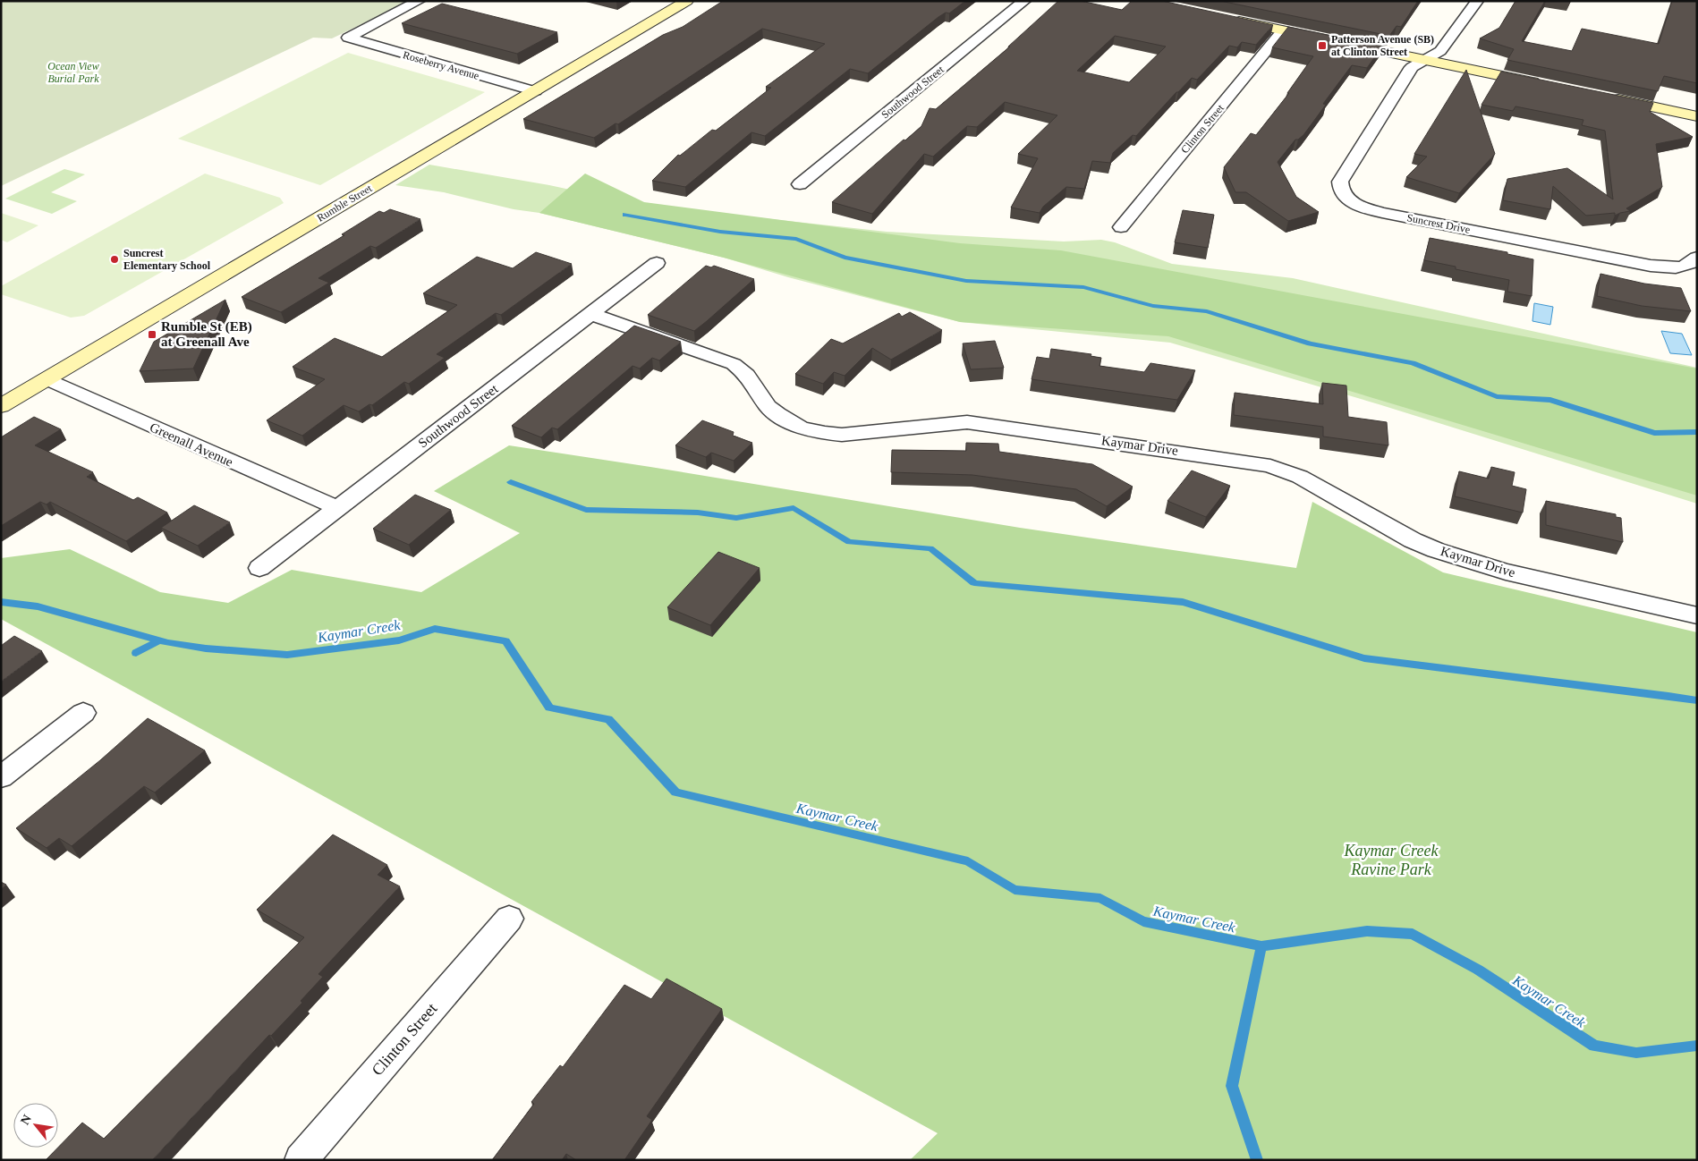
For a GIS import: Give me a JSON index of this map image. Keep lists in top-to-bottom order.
{
  "streets": {
    "street": [
      "Roseberry Avenue",
      "Southwood Street",
      "Clinton Street",
      "Rumble Street",
      "Suncrest Drive",
      "Greenall Avenue",
      "Kaymar Drive"
    ]
  },
  "crossings": [
    ["Roseberry Avenue", "Rumble Street"],
    ["Southwood Street", "Greenall Avenue"],
    ["Southwood Street", "Kaymar Drive"],
    ["Rumble Street", "Greenall Avenue"]
  ],
  "water": ["Kaymar Creek"],
  "parks": ["Ocean View Burial Park", "Kaymar Creek Ravine Park"],
  "places": {
    "transit": ["Patterson Avenue (SB) at Clinton Street", "Rumble St (EB) at Greenall Ave"],
    "other": ["Suncrest Elementary School"]
  },
  "north": "top left"
}
